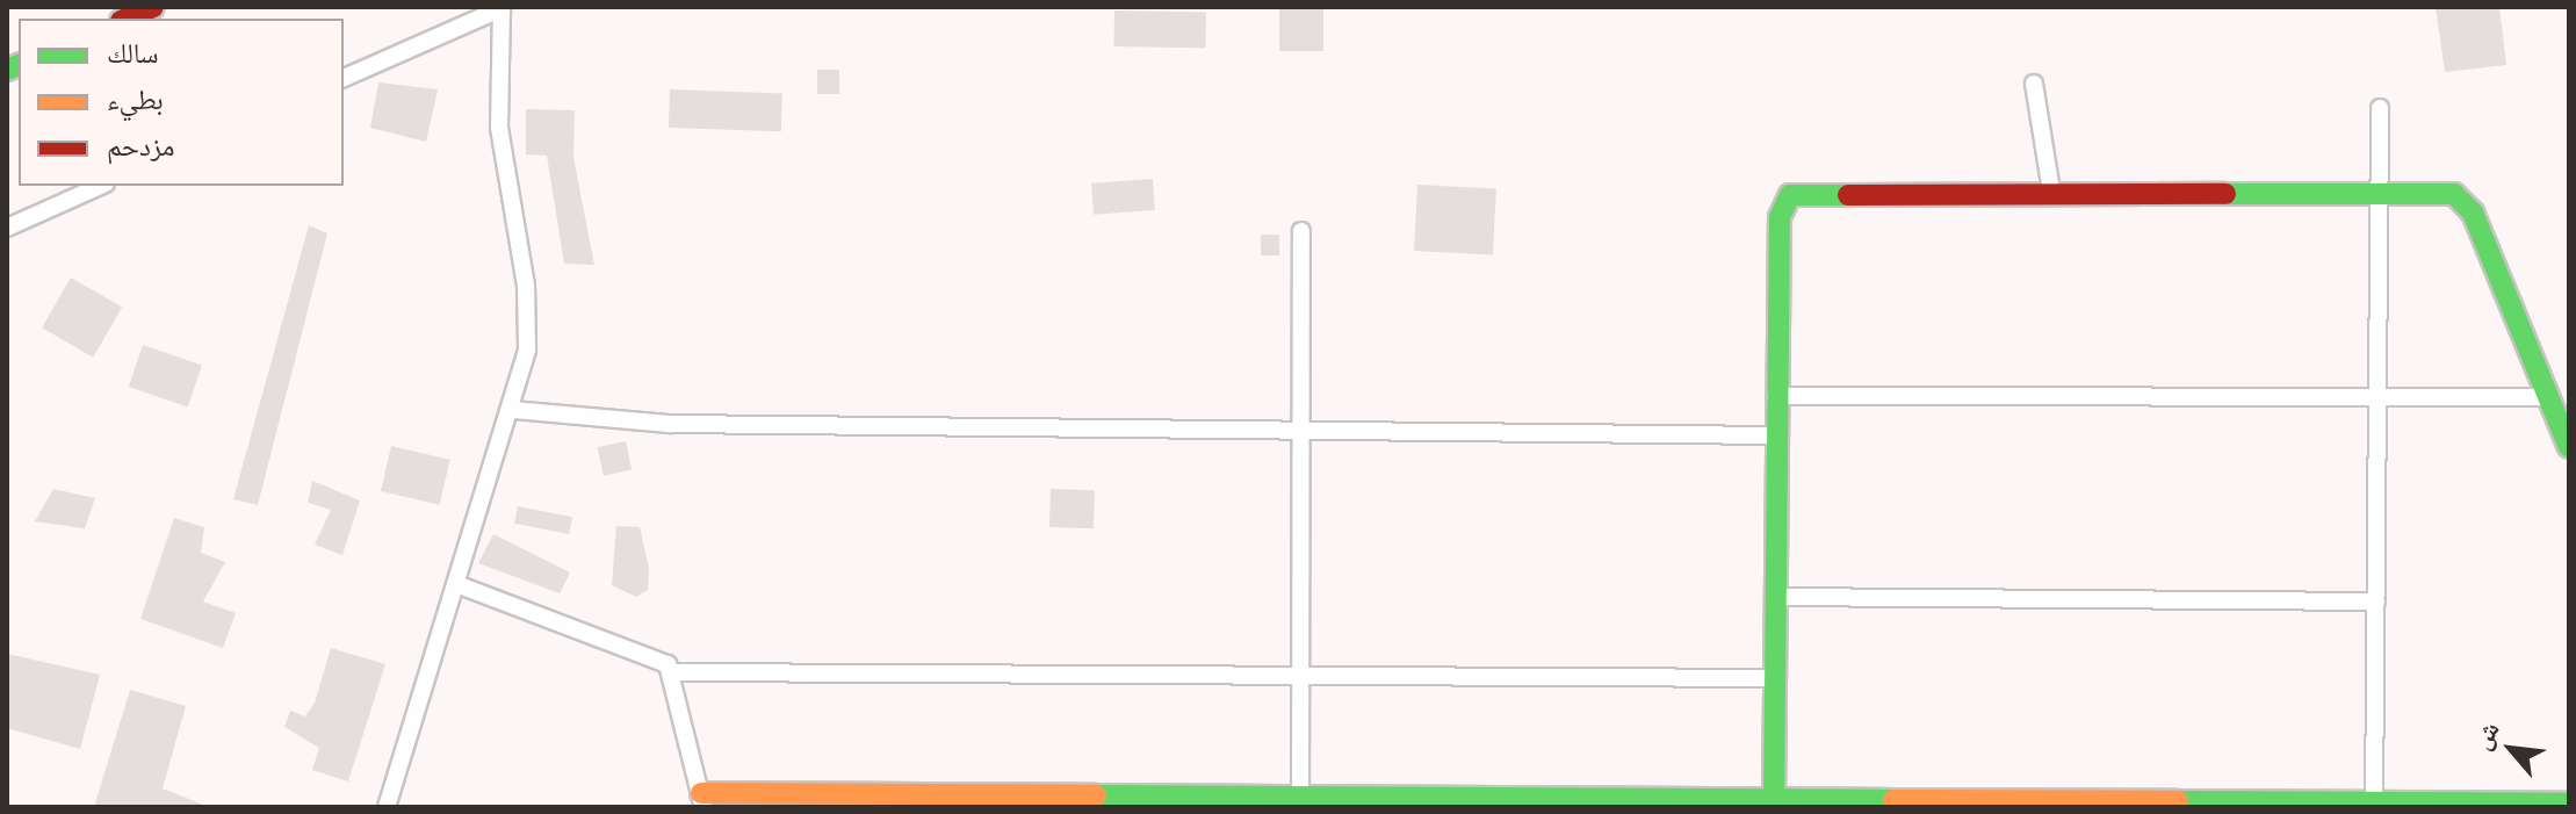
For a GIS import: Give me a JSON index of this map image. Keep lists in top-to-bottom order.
{
  "legend": ["سالك", "بطيء", "مزدحم"],
  "north": "top left"
}
